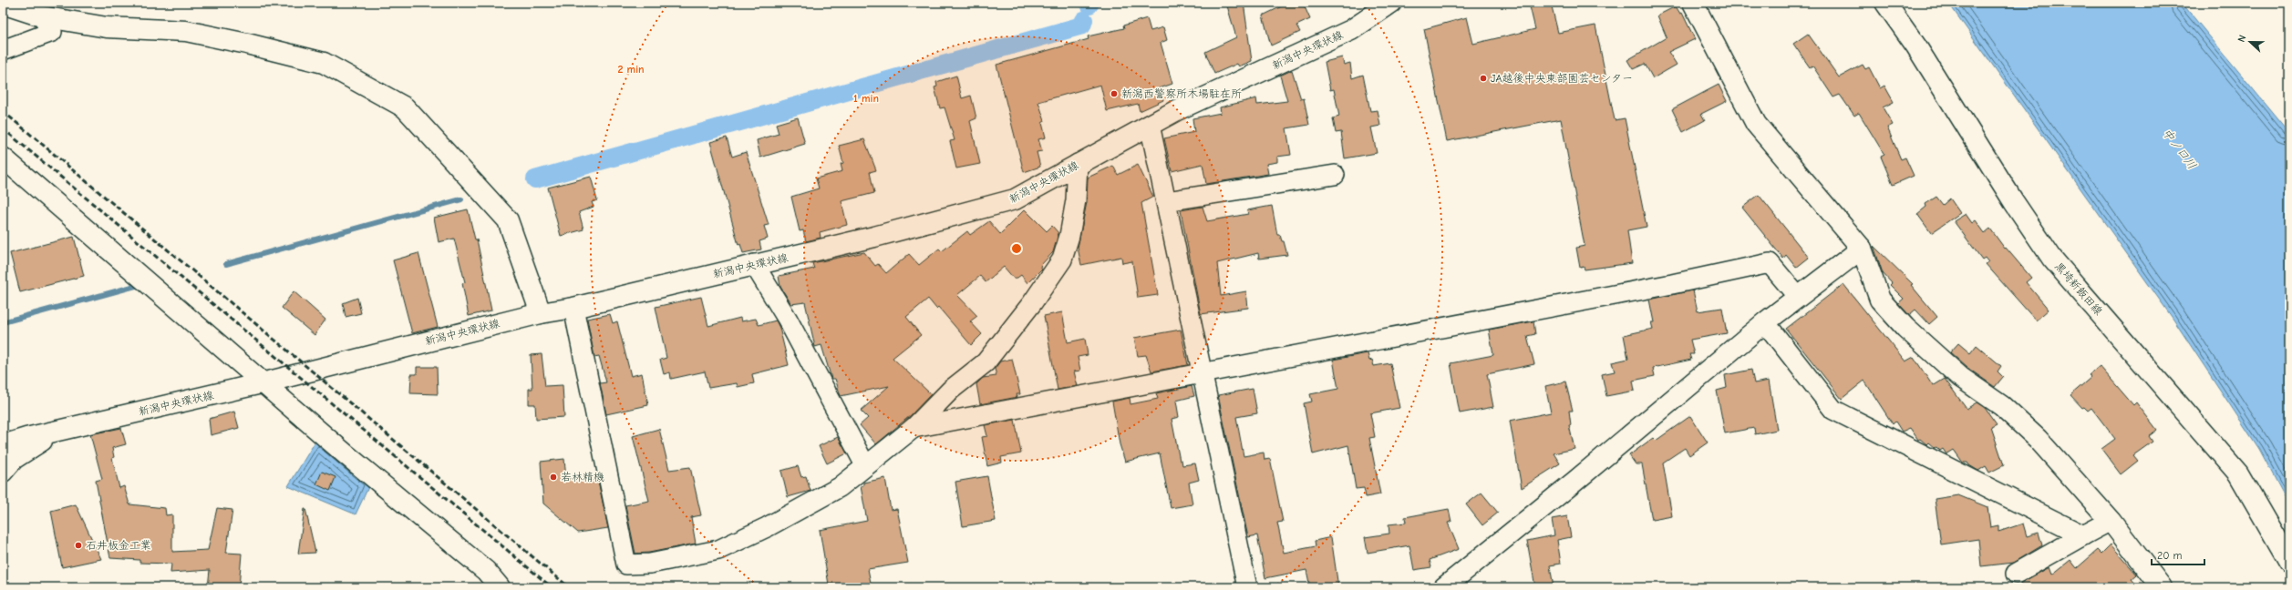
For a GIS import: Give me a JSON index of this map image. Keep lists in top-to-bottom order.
{
  "streets": {
    "street": ["新潟中央環状線", "黒埼新飯田線"]
  },
  "water": ["中ノ口川"],
  "places": [
    "JA越後中央東部園芸センター",
    "新潟西警察所木場駐在所",
    "若林精機",
    "石井板金工業"
  ],
  "scale_bar": "20 m",
  "north": "left",
  "rings": ["2 min", "1 min"]
}
